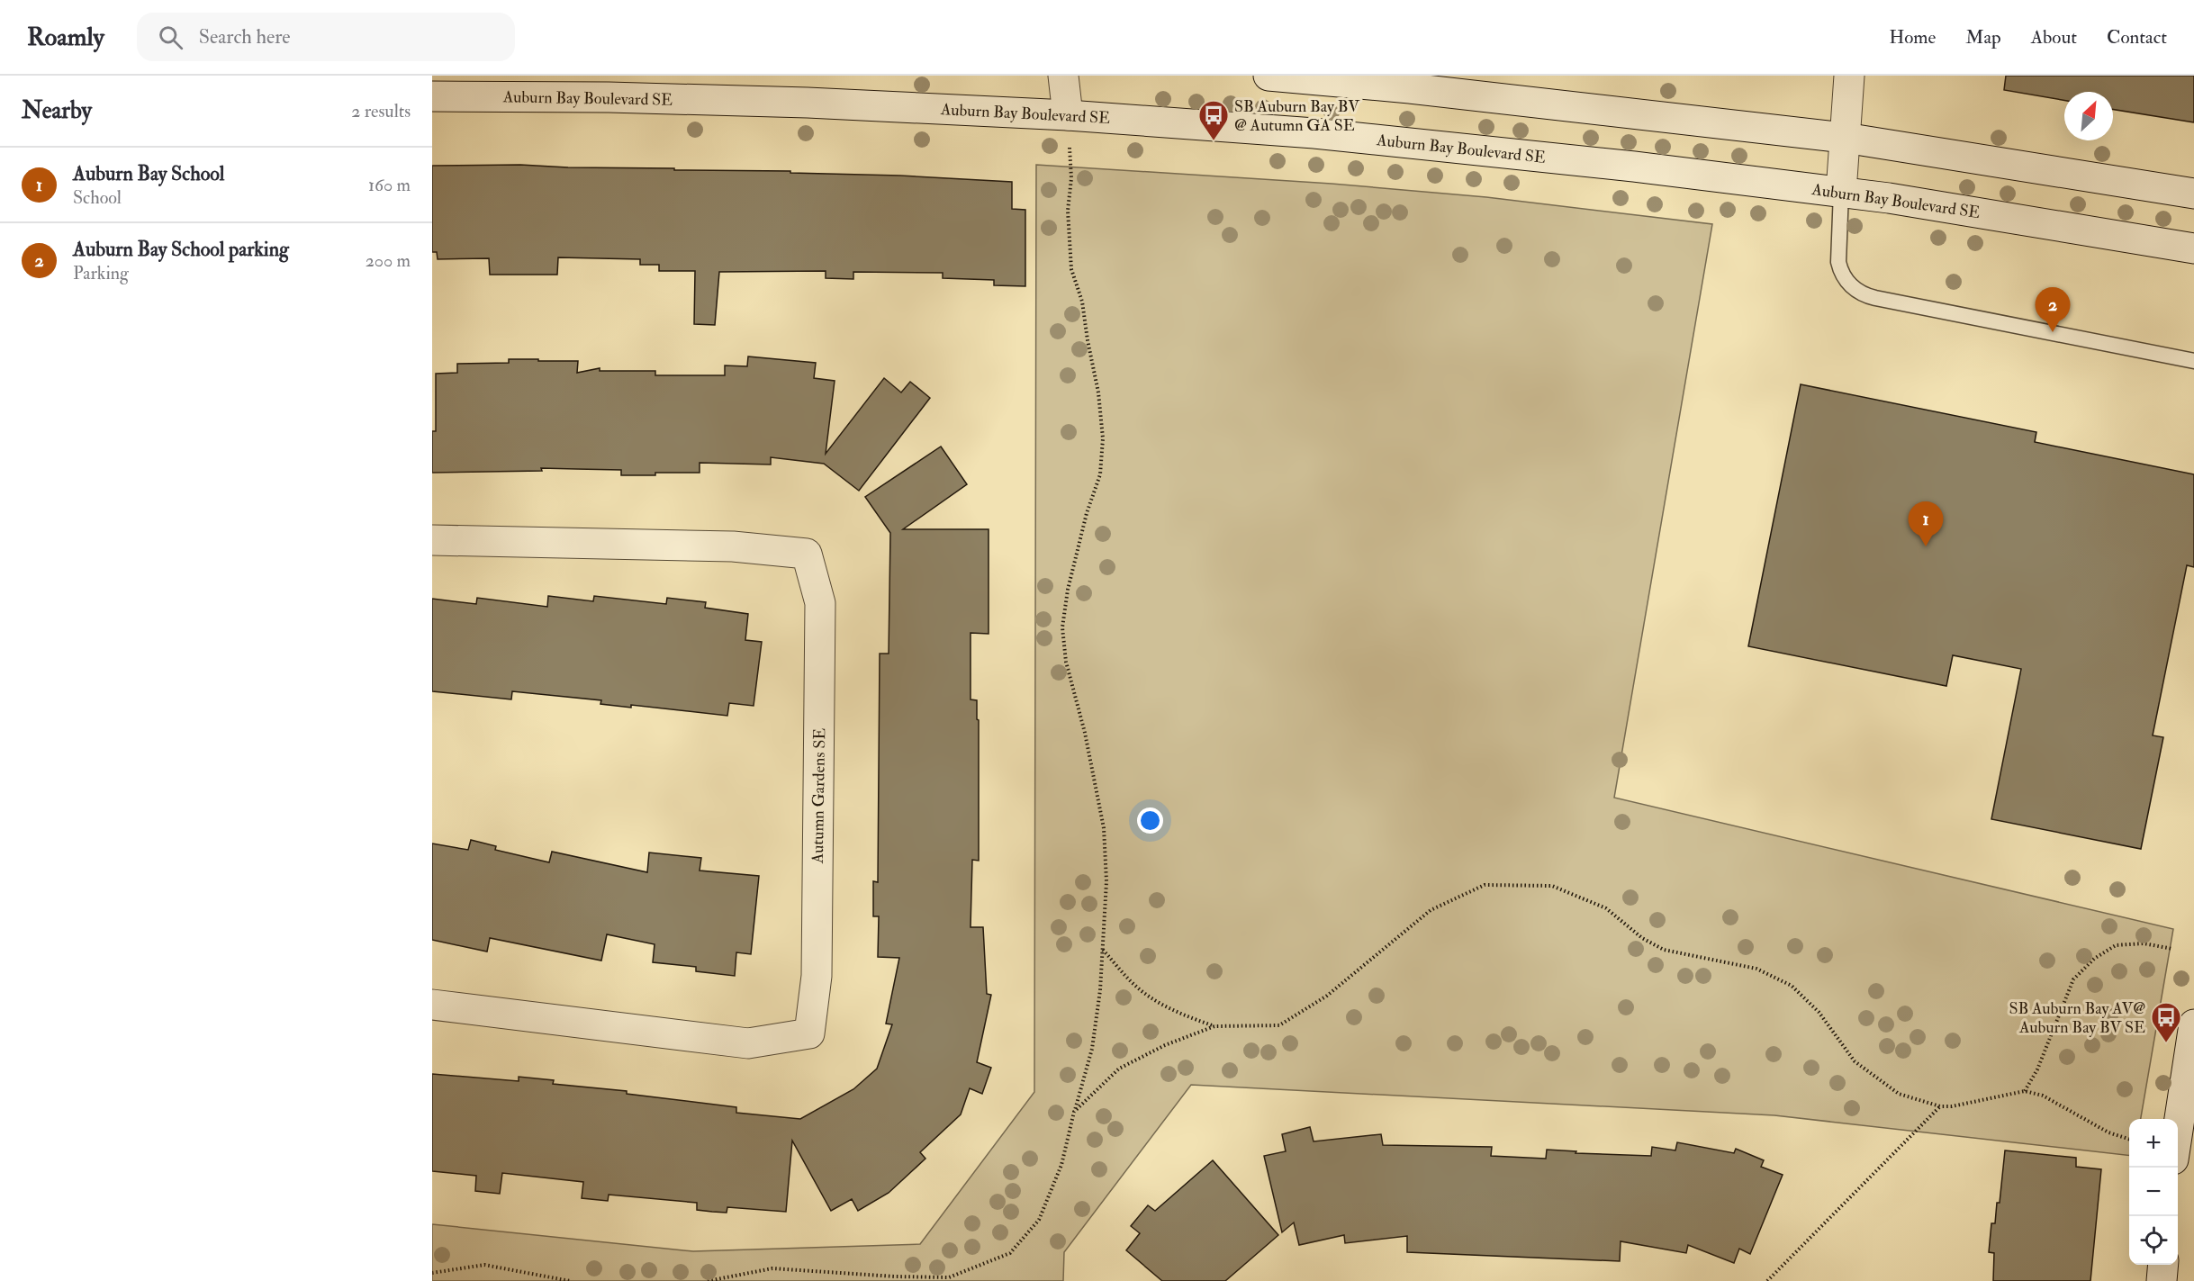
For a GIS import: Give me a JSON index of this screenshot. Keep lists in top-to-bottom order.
{
  "streets": {
    "street": ["Auburn Bay Boulevard SE", "Autumn Gardens SE"]
  },
  "places": {
    "bus stop": ["SB Auburn Bay BV @ Autumn GA SE", "SB Auburn Bay AV@ Auburn Bay BV SE"]
  },
  "north": "top right",
  "page": {
    "header": "Roamly",
    "search": "Search here",
    "nav": [
      "Home",
      "Map",
      "About",
      "Contact"
    ],
    "heading": ["Nearby", "2 results"],
    "list": [
      {
        "mark": "1",
        "name": "Auburn Bay School",
        "note": "School",
        "value": "160 m"
      },
      {
        "mark": "2",
        "name": "Auburn Bay School parking",
        "note": "Parking",
        "value": "200 m"
      }
    ],
    "pins": ["2", "1"],
    "map_buttons": ["+", "−"]
  }
}
